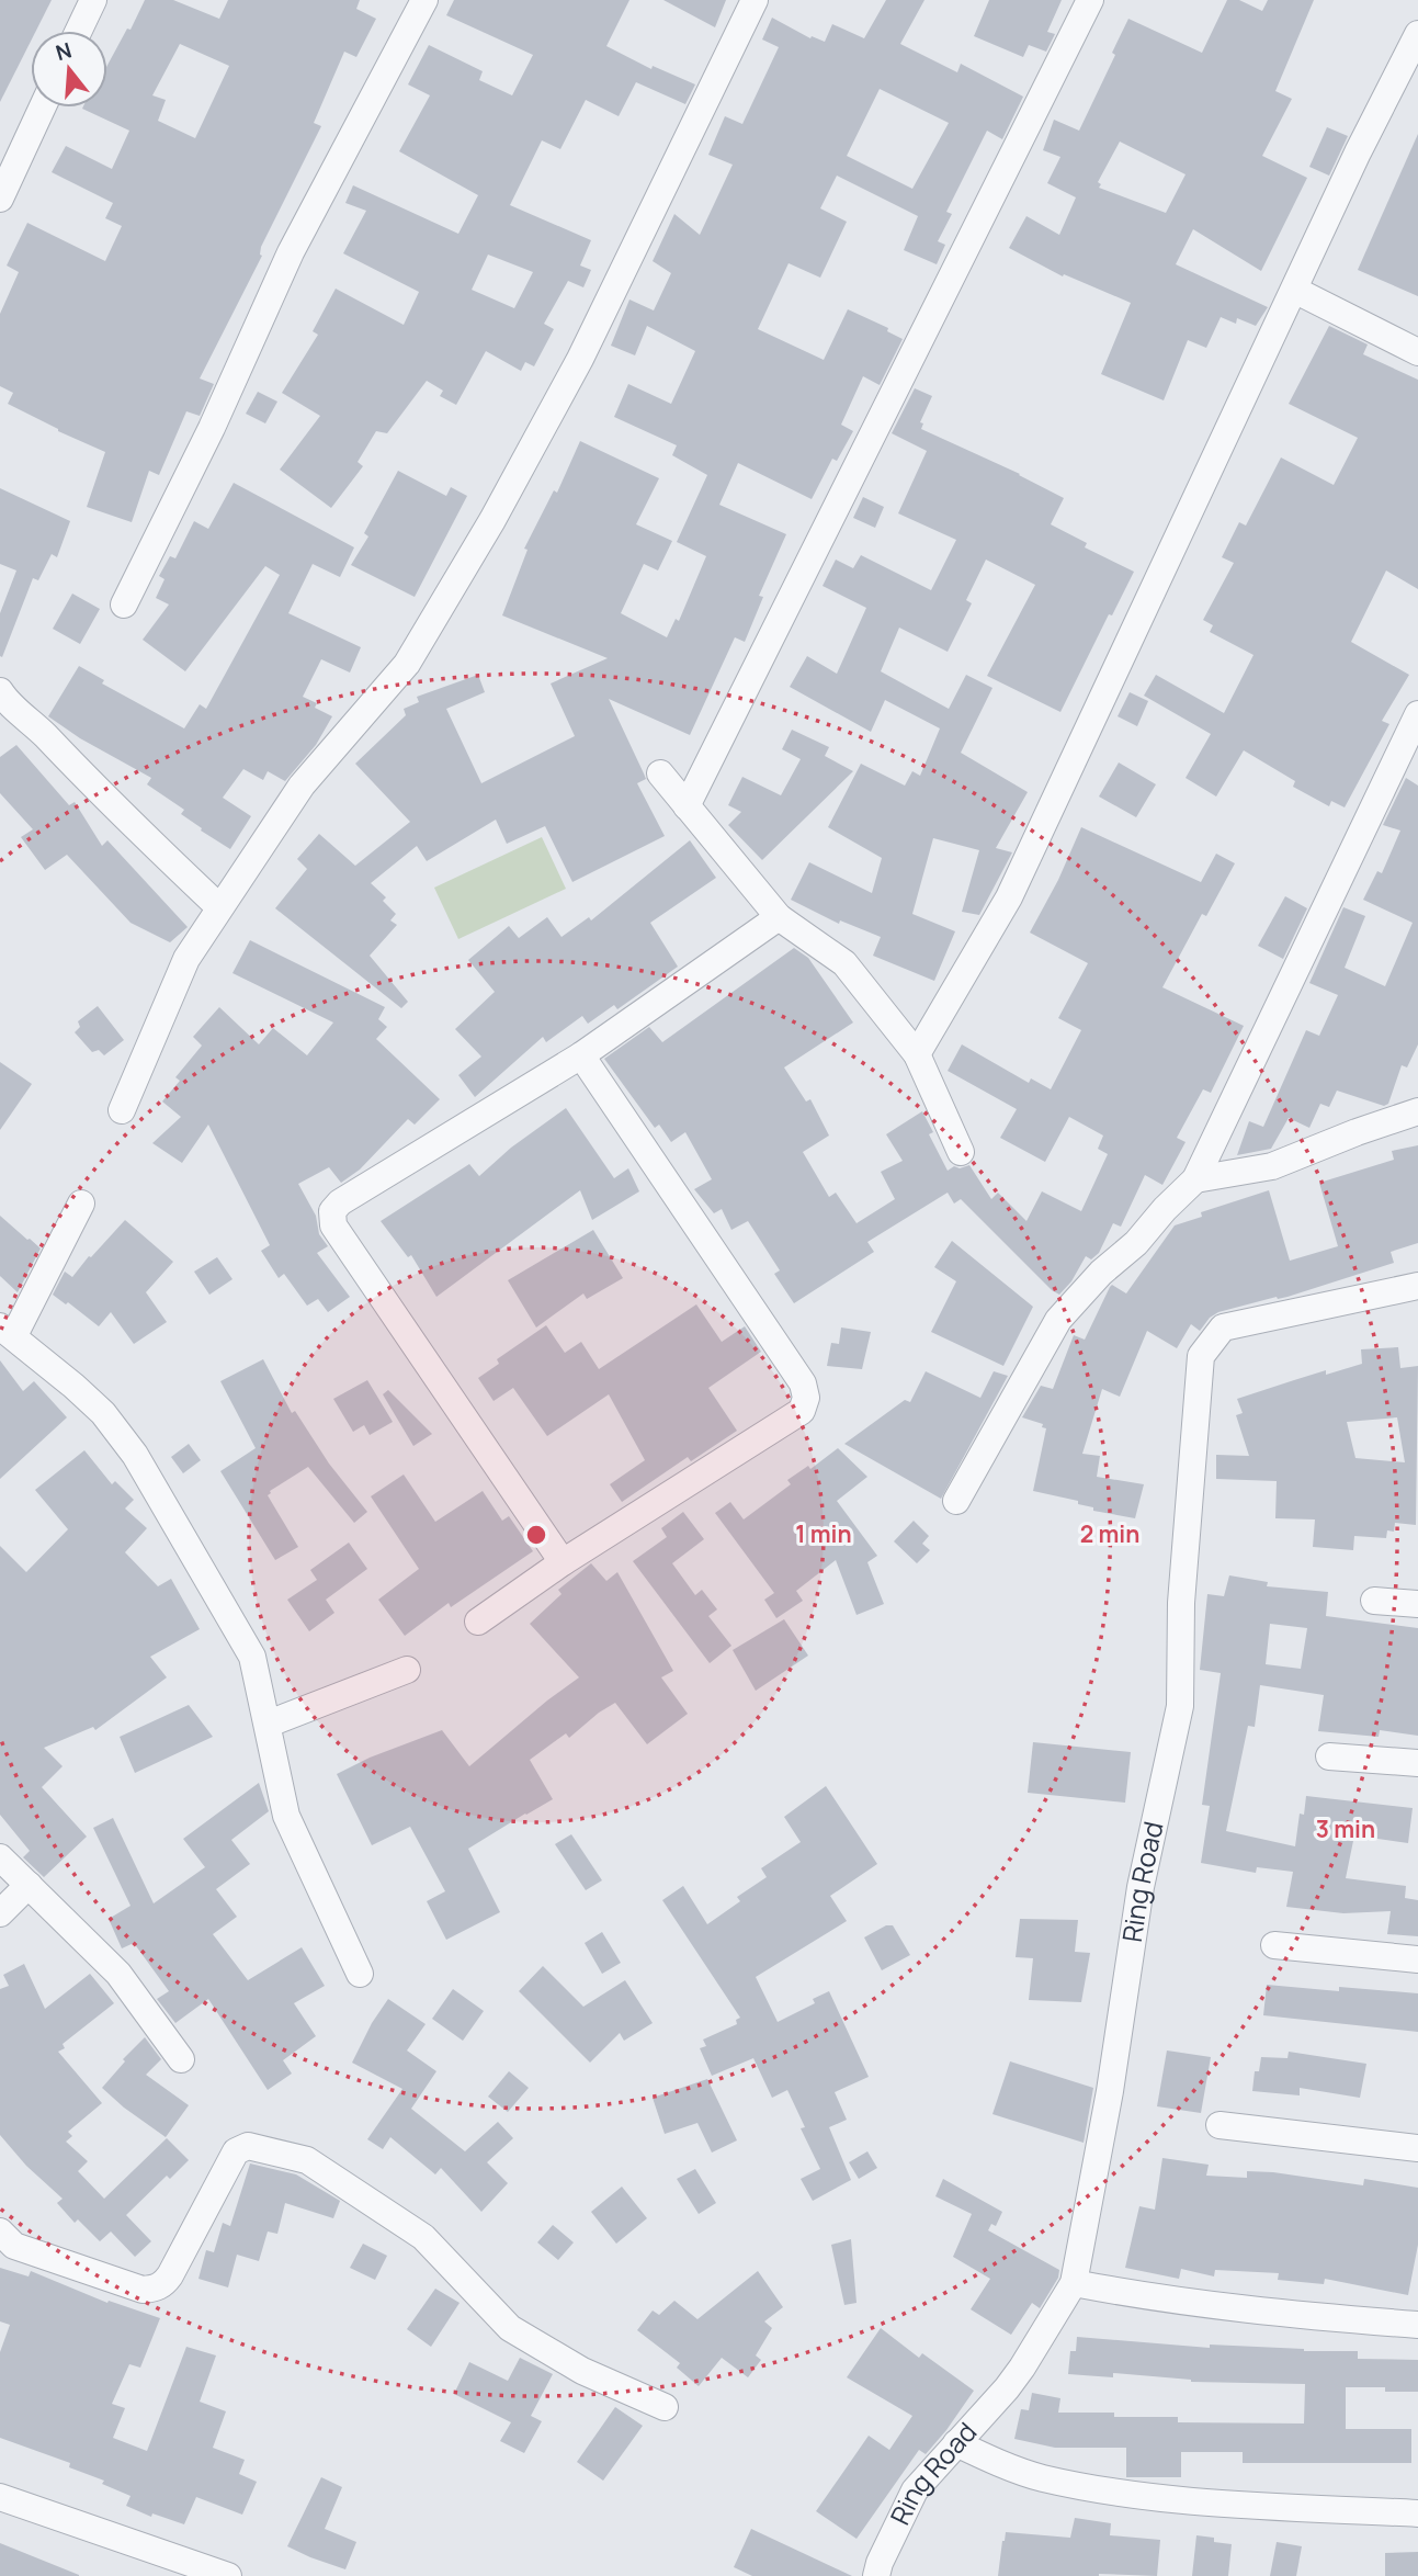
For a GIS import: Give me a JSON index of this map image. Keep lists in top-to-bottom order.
{
  "streets": {
    "street": ["Ring Road"]
  },
  "north": "top",
  "rings": ["1 min", "2 min", "3 min"]
}
